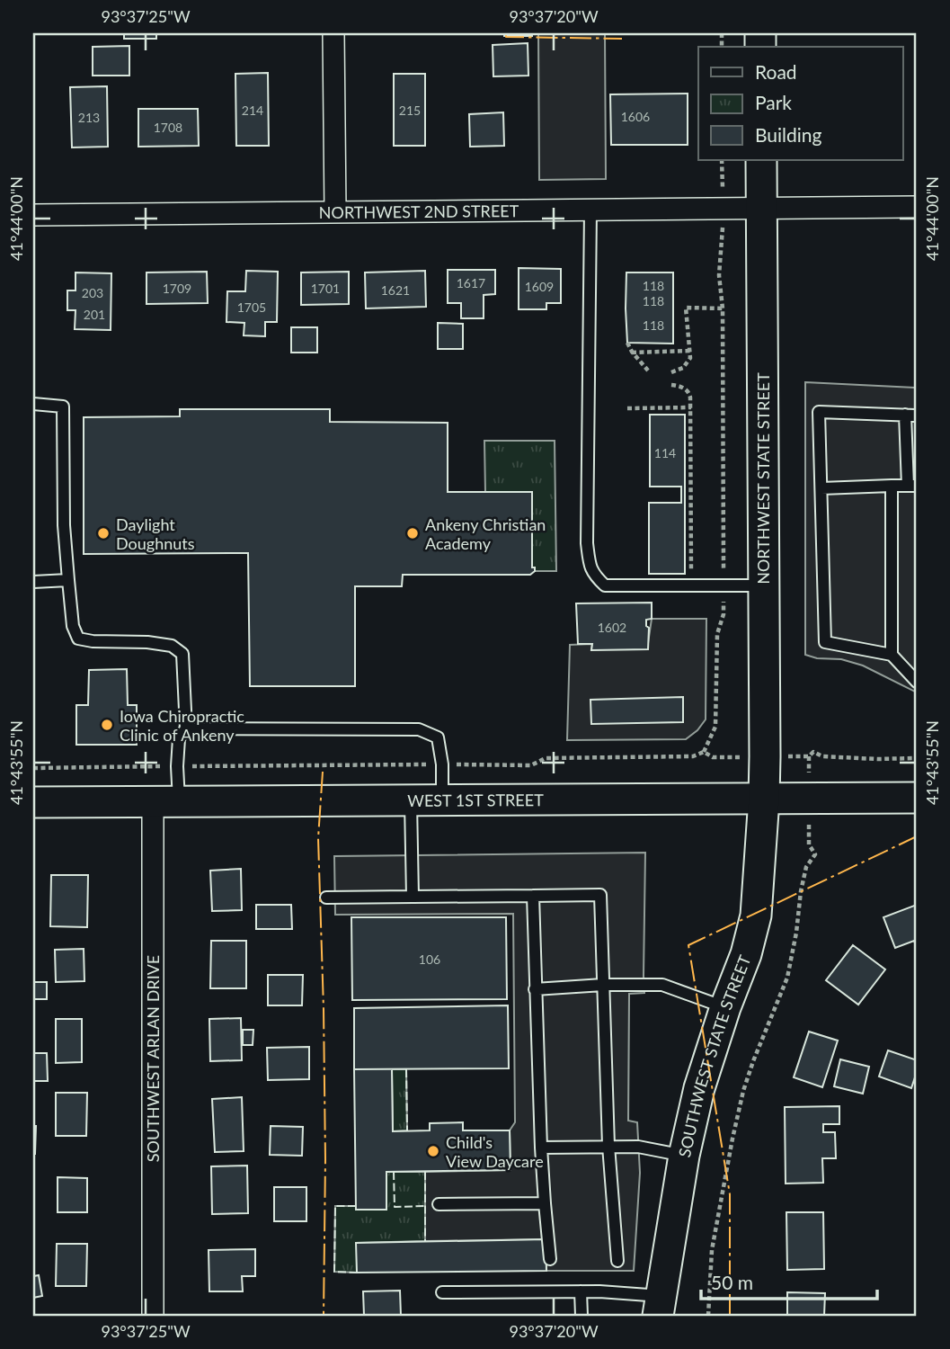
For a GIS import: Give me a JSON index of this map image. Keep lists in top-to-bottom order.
{
  "streets": {
    "main road": ["NORTHWEST STATE STREET", "WEST 1ST STREET", "SOUTHWEST STATE STREET"],
    "street": ["NORTHWEST 2ND STREET", "SOUTHWEST ARLAN DRIVE"]
  },
  "crossings": [
    ["NORTHWEST 2ND STREET", "NORTHWEST STATE STREET"],
    ["NORTHWEST STATE STREET", "WEST 1ST STREET"],
    ["NORTHWEST STATE STREET", "SOUTHWEST STATE STREET"],
    ["WEST 1ST STREET", "SOUTHWEST STATE STREET"],
    ["WEST 1ST STREET", "SOUTHWEST ARLAN DRIVE"]
  ],
  "places": [
    "Daylight Doughnuts",
    "Ankeny Christian Academy",
    "Iowa Chiropractic Clinic of Ankeny",
    "Child's View Daycare"
  ],
  "house_numbers": [
    "214",
    "215",
    "1606",
    "213",
    "1708",
    "1617",
    "118",
    "1609",
    "1709",
    "1701",
    "1621",
    "203",
    "118",
    "1705",
    "201",
    "118",
    "114",
    "1602",
    "106"
  ],
  "legend": ["Road", "Park", "Building"],
  "scale_bar": "50 m",
  "coordinates": [
    "93°37'25\"W",
    "93°37'20\"W",
    "41°44'00\"N",
    "41°43'55\"N"
  ]
}
